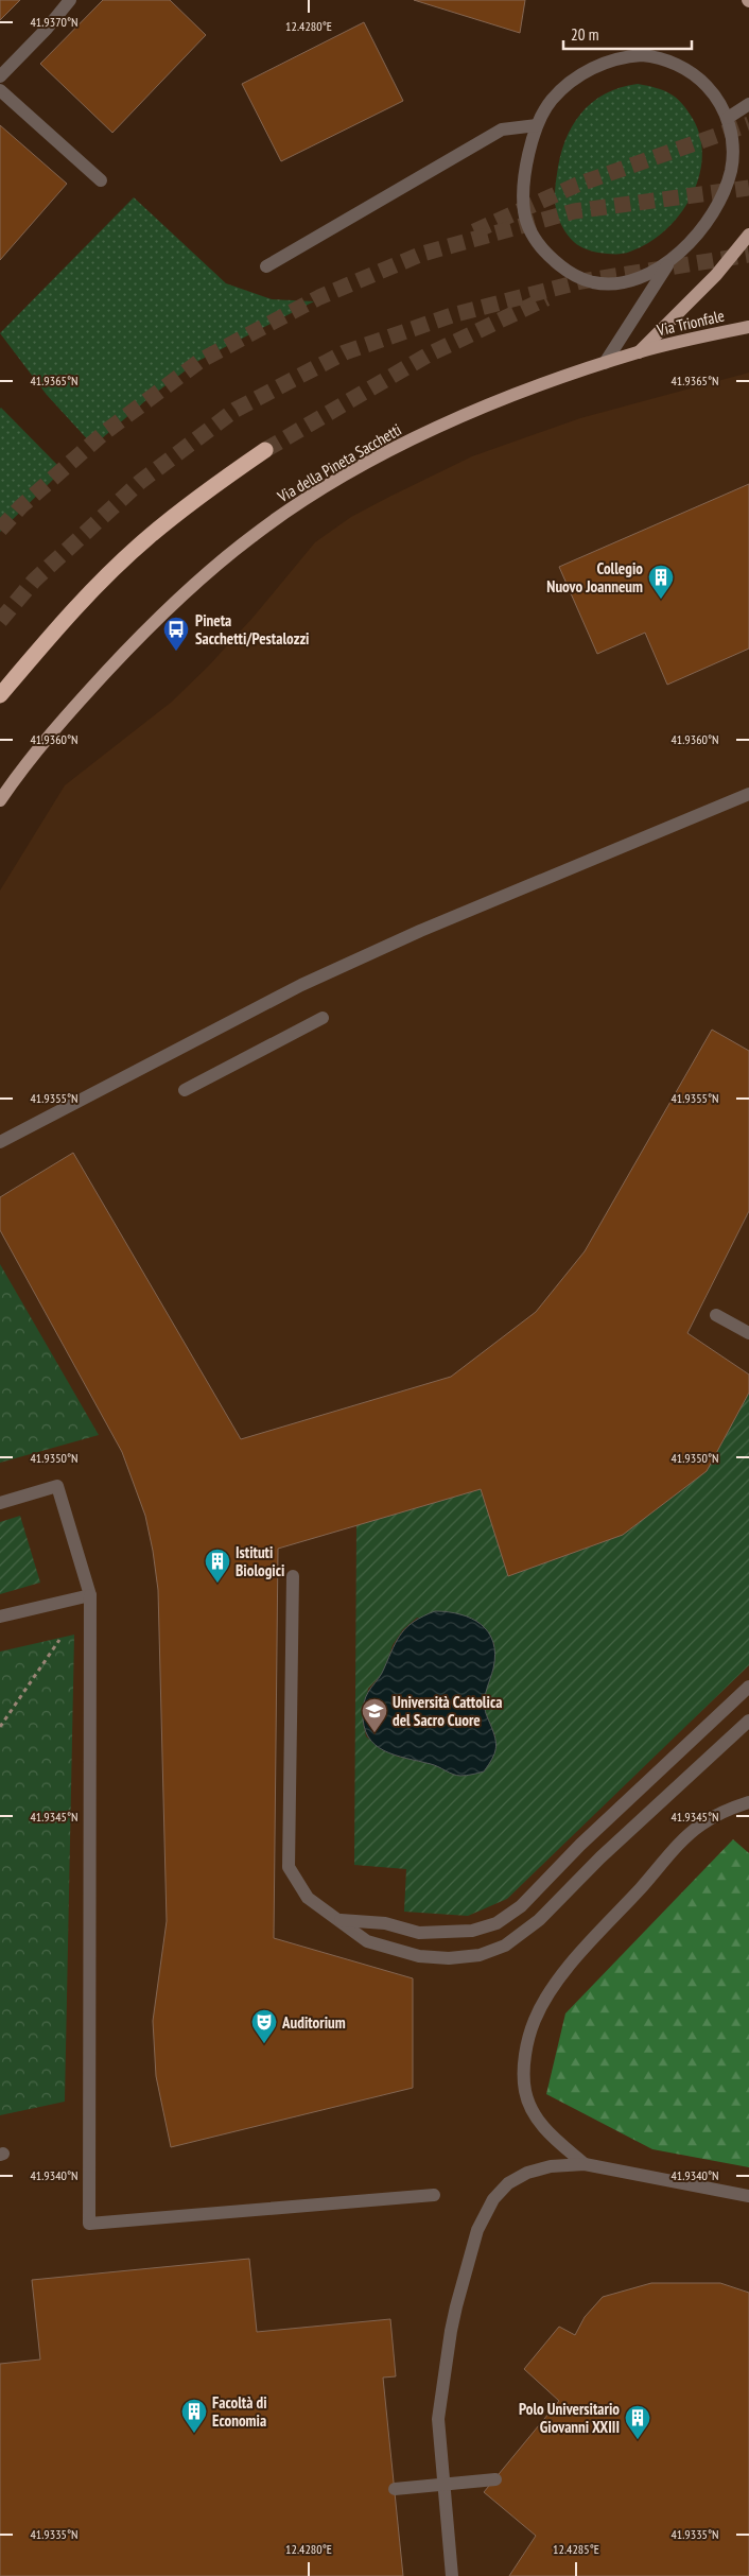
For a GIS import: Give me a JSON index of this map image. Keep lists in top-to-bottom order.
{
  "streets": {
    "main road": ["Via Trionfale", "Via della Pineta Sacchetti"]
  },
  "crossings": [
    ["Via Trionfale", "Via della Pineta Sacchetti"]
  ],
  "places": {
    "building": [
      "Collegio Nuovo Joanneum",
      "Istituti Biologici",
      "Facoltà di Economia",
      "Polo Universitario Giovanni XXIII"
    ],
    "bus stop": ["Pineta Sacchetti/Pestalozzi"],
    "school or university": ["Università Cattolica del Sacro Cuore"],
    "theatre": ["Auditorium"]
  },
  "scale_bar": "20 m",
  "coordinates": [
    "41.9370°N",
    "12.4280°E",
    "41.9365°N",
    "41.9360°N",
    "41.9355°N",
    "41.9350°N",
    "41.9345°N",
    "41.9340°N",
    "41.9335°N",
    "12.4285°E"
  ]
}
